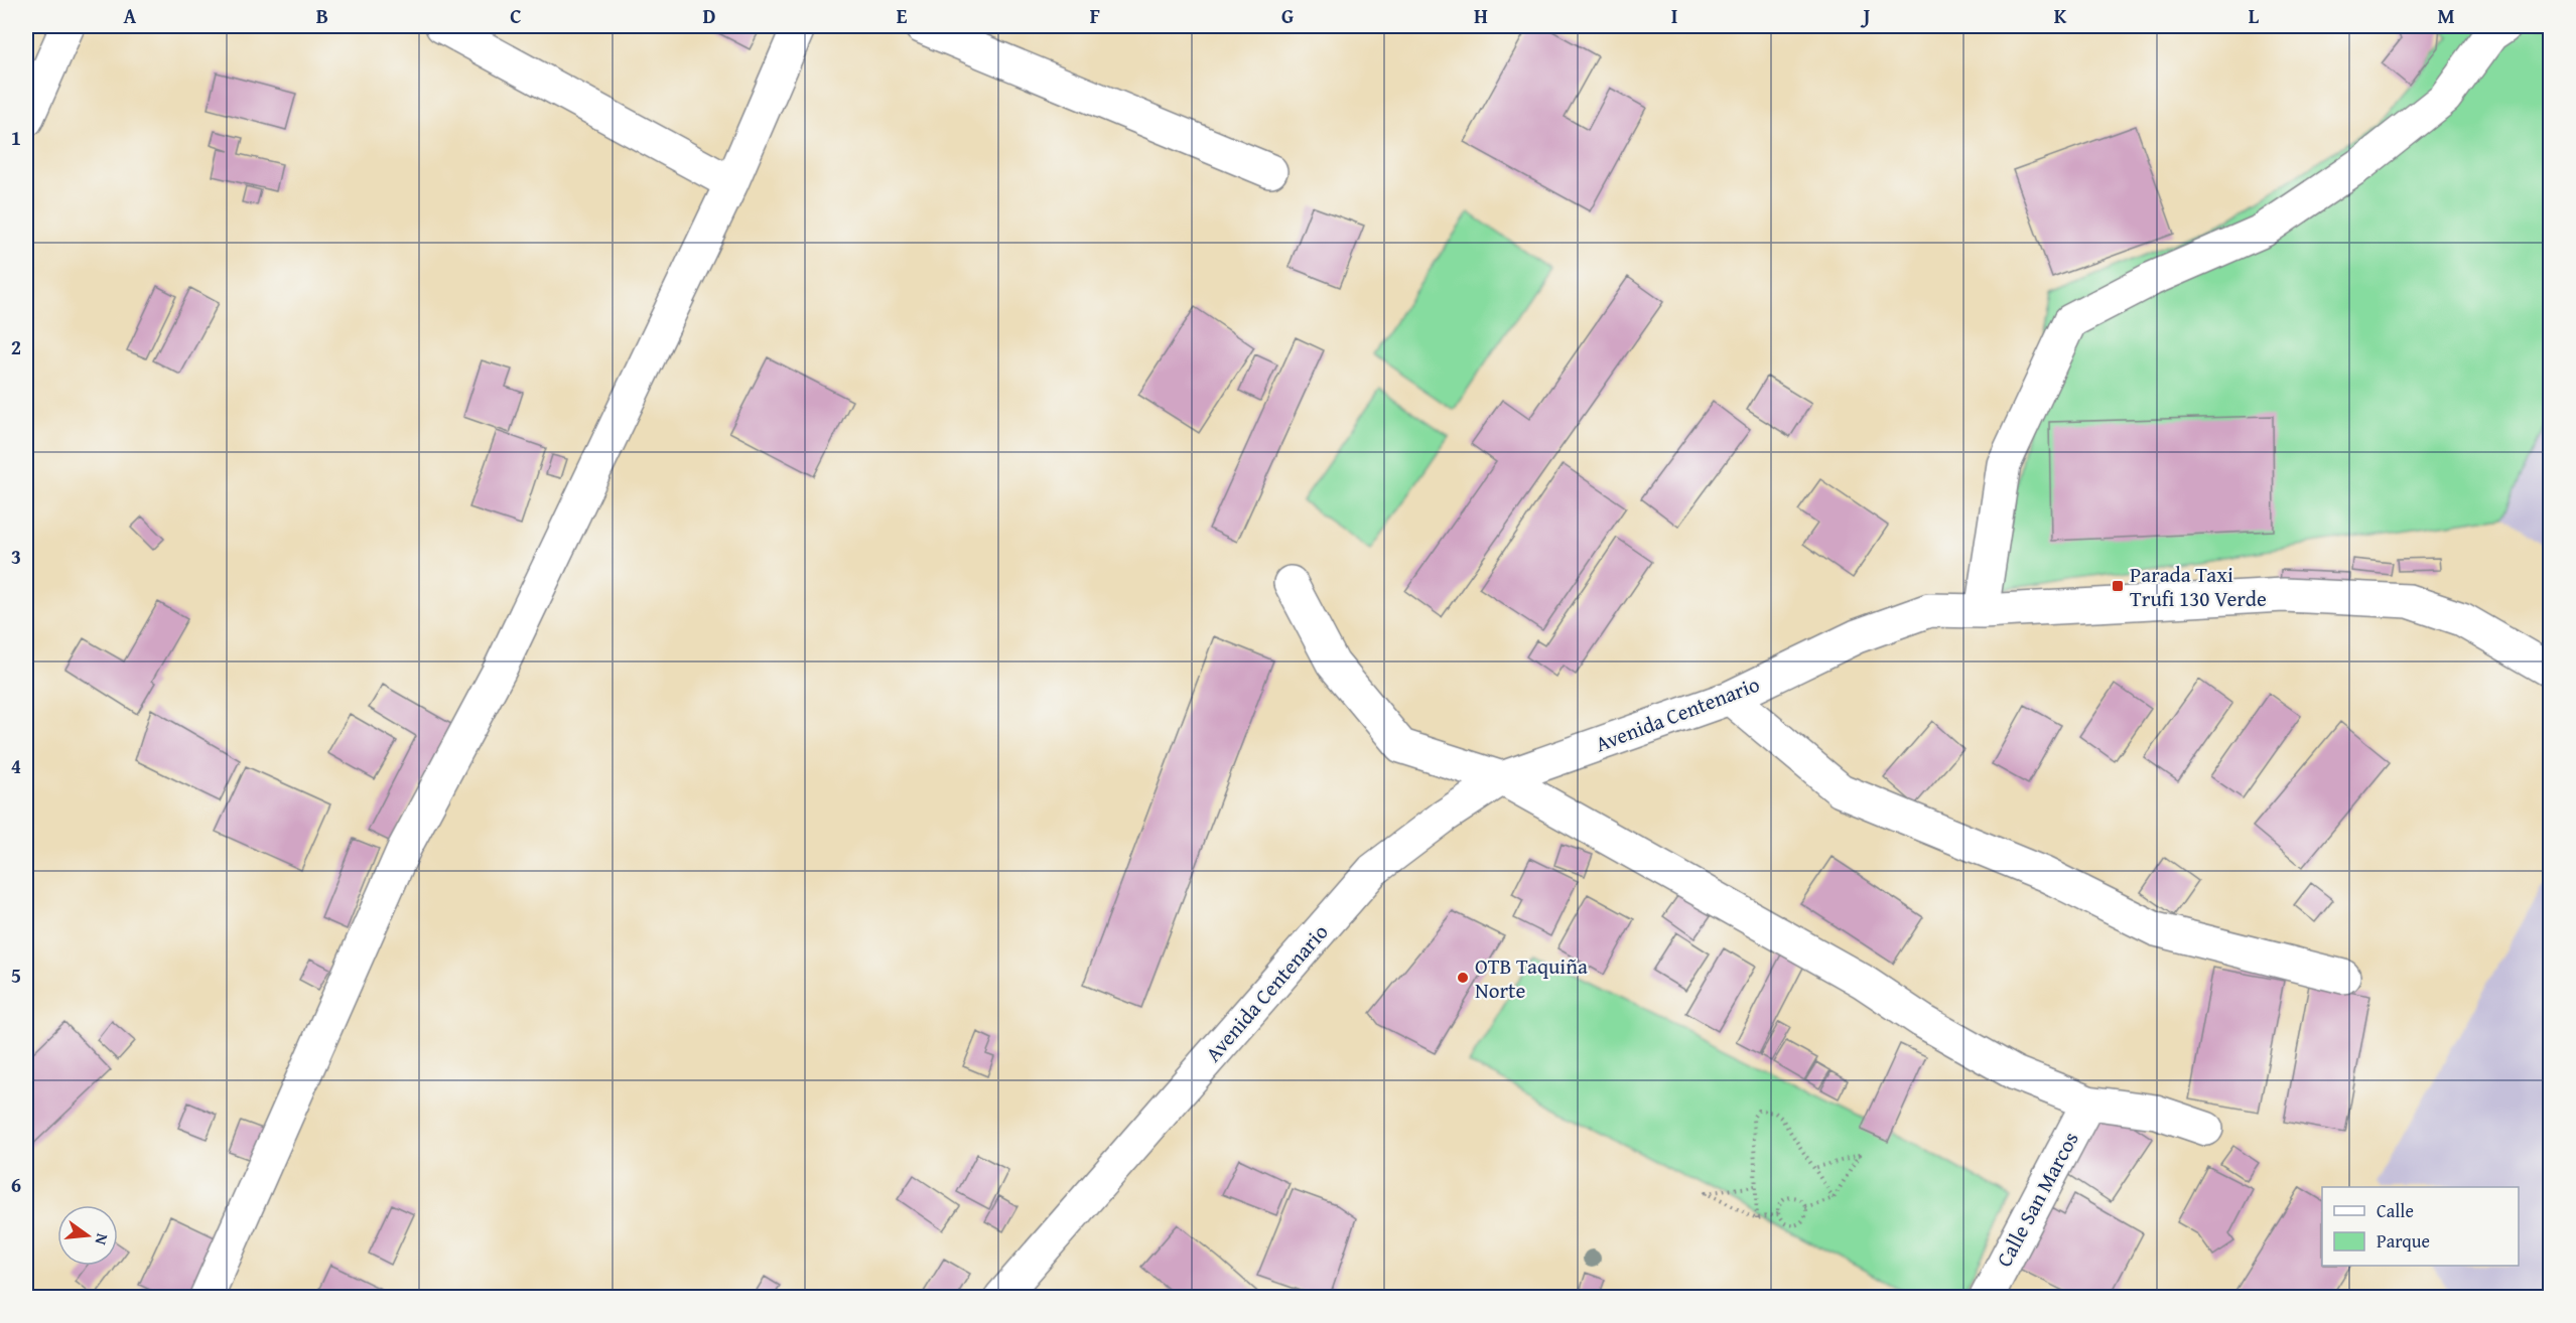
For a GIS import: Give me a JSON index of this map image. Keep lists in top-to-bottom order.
{
  "streets": {
    "street": ["Avenida Centenario", "Calle San Marcos"]
  },
  "places": {
    "transit": ["Parada Taxi Trufi 130 Verde"],
    "other": ["OTB Taquiña Norte"]
  },
  "legend": ["Calle", "Parque"],
  "north": "right",
  "grid": {
    "columns": [
      "A",
      "B",
      "C",
      "D",
      "E",
      "F",
      "G",
      "H",
      "I",
      "J",
      "K",
      "L",
      "M"
    ],
    "rows": [
      "1",
      "2",
      "3",
      "4",
      "5",
      "6"
    ]
  }
}
